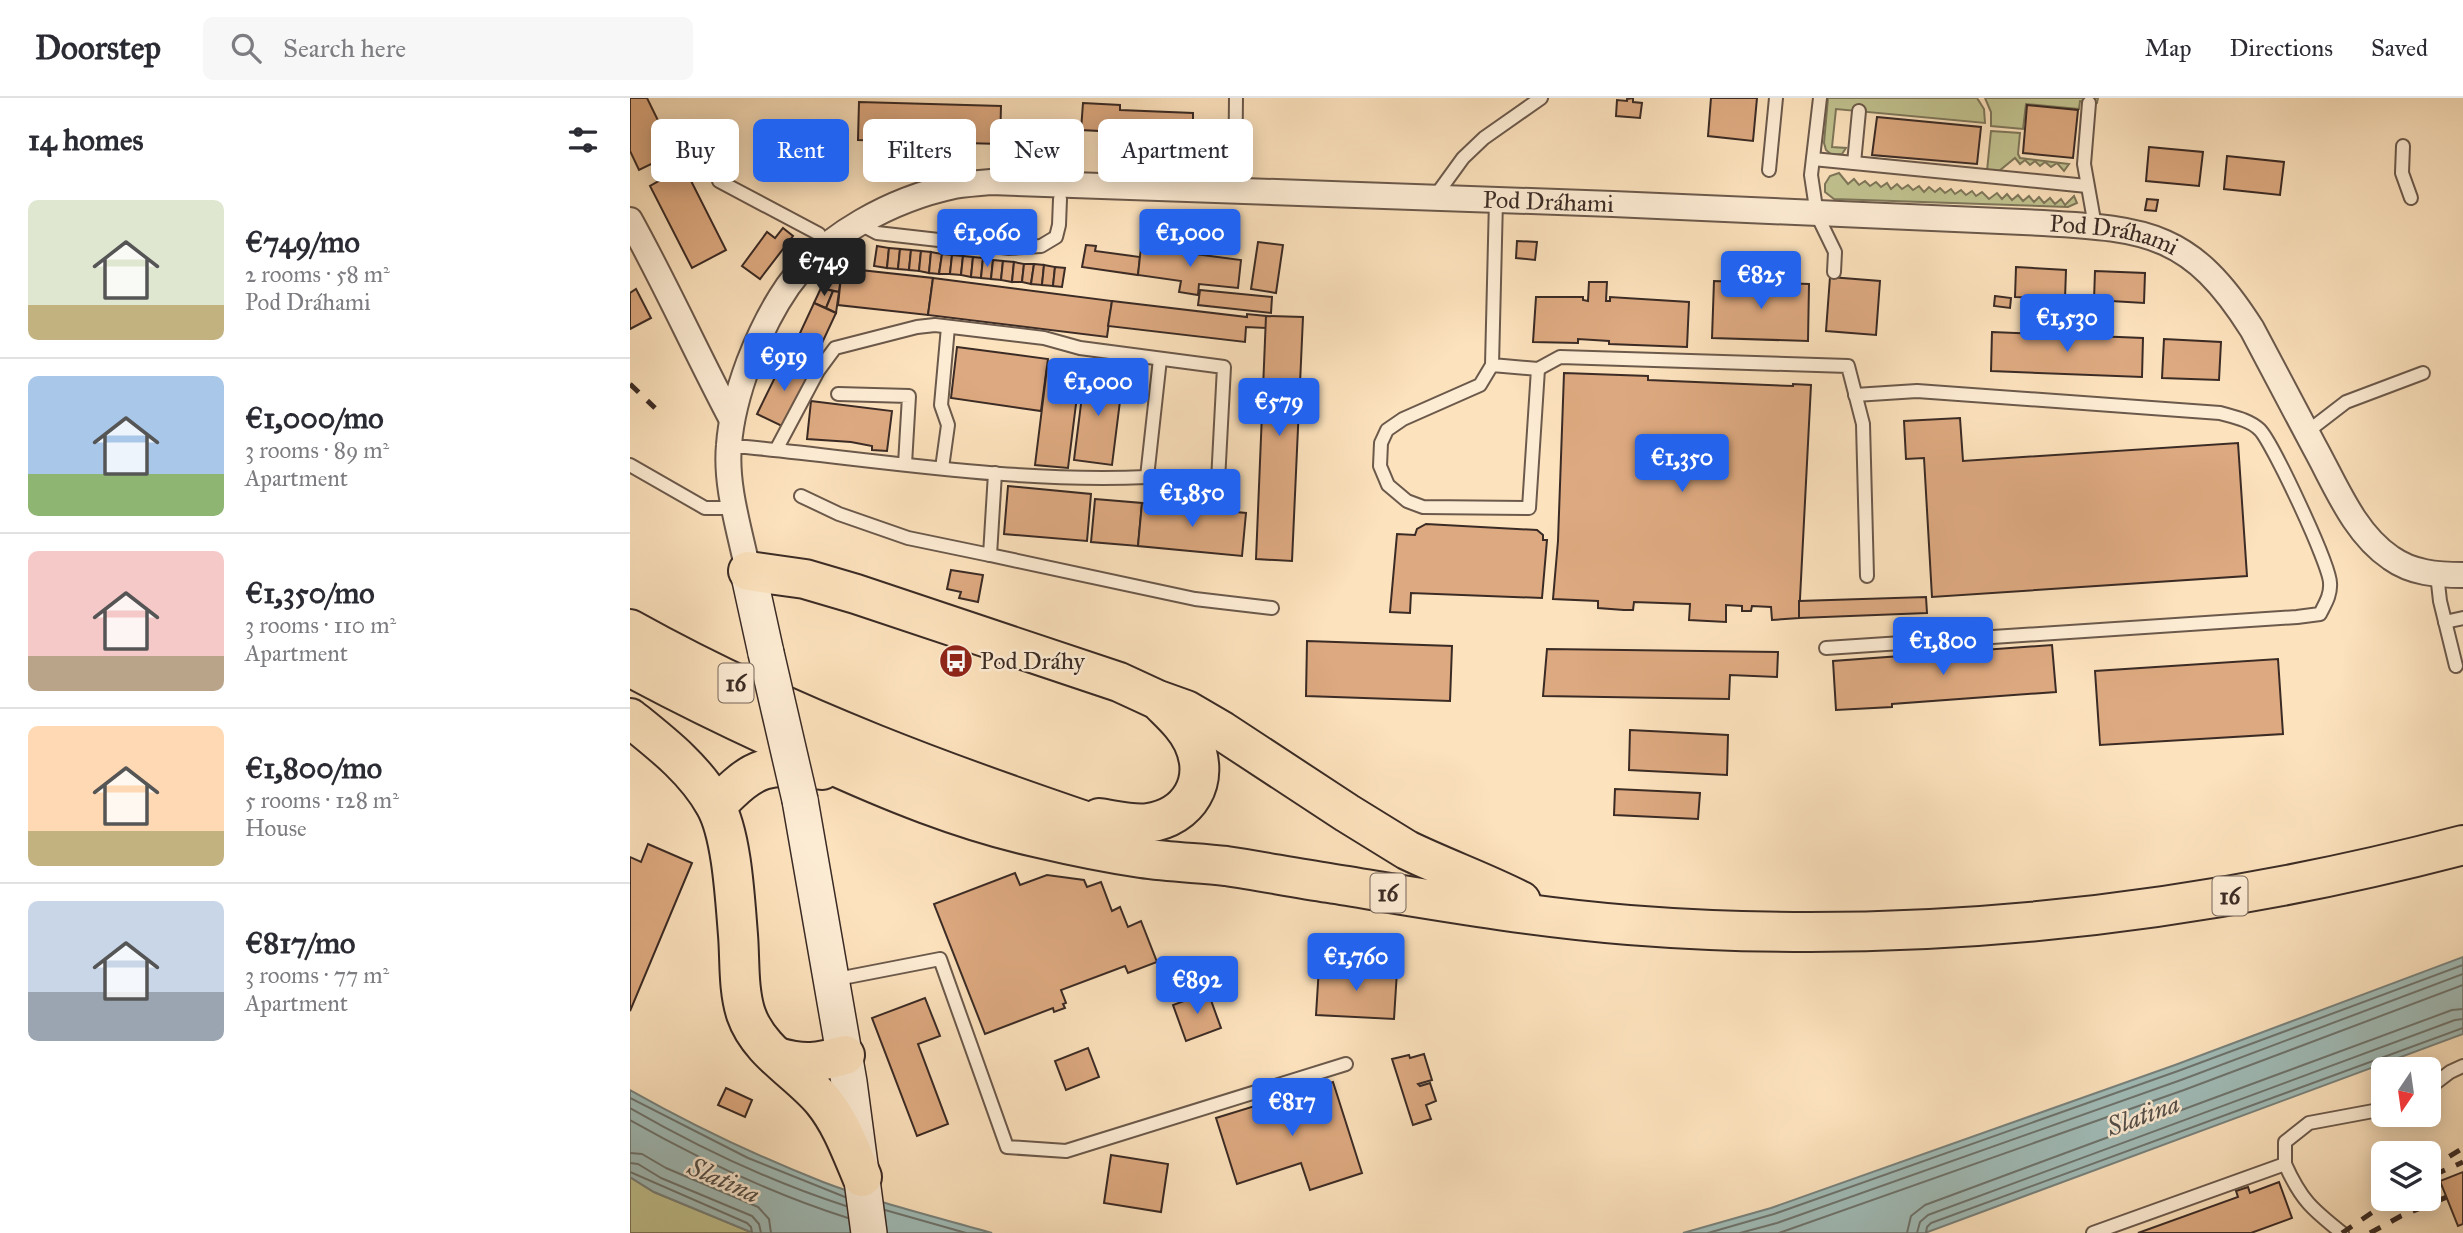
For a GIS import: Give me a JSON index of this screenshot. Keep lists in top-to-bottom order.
{
  "streets": {
    "main road": ["16"],
    "street": ["Pod Dráhami"]
  },
  "water": ["Slatina"],
  "places": {
    "bus stop": ["Pod Dráhy"]
  },
  "north": "bottom",
  "page": {
    "header": "Doorstep",
    "search": "Search here",
    "nav": ["Map", "Directions", "Saved"],
    "heading": "14 homes",
    "chip": [
      "Buy",
      "Rent",
      "Filters",
      "New",
      "Apartment"
    ],
    "list": [
      {
        "name": "€749/mo",
        "note": "2 rooms · 58 m² · Pod Dráhami"
      },
      {
        "name": "€1,000/mo",
        "note": "3 rooms · 89 m² · Apartment"
      },
      {
        "name": "€1,350/mo",
        "note": "3 rooms · 110 m² · Apartment"
      },
      {
        "name": "€1,800/mo",
        "note": "5 rooms · 128 m² · House"
      },
      {
        "name": "€817/mo",
        "note": "3 rooms · 77 m² · Apartment"
      }
    ],
    "price": [
      "€1,060",
      "€1,000",
      "€749",
      "€825",
      "€1,530",
      "€919",
      "€1,000",
      "€579",
      "€1,350",
      "€1,850",
      "€1,800",
      "€1,760",
      "€892",
      "€817"
    ]
  }
}
